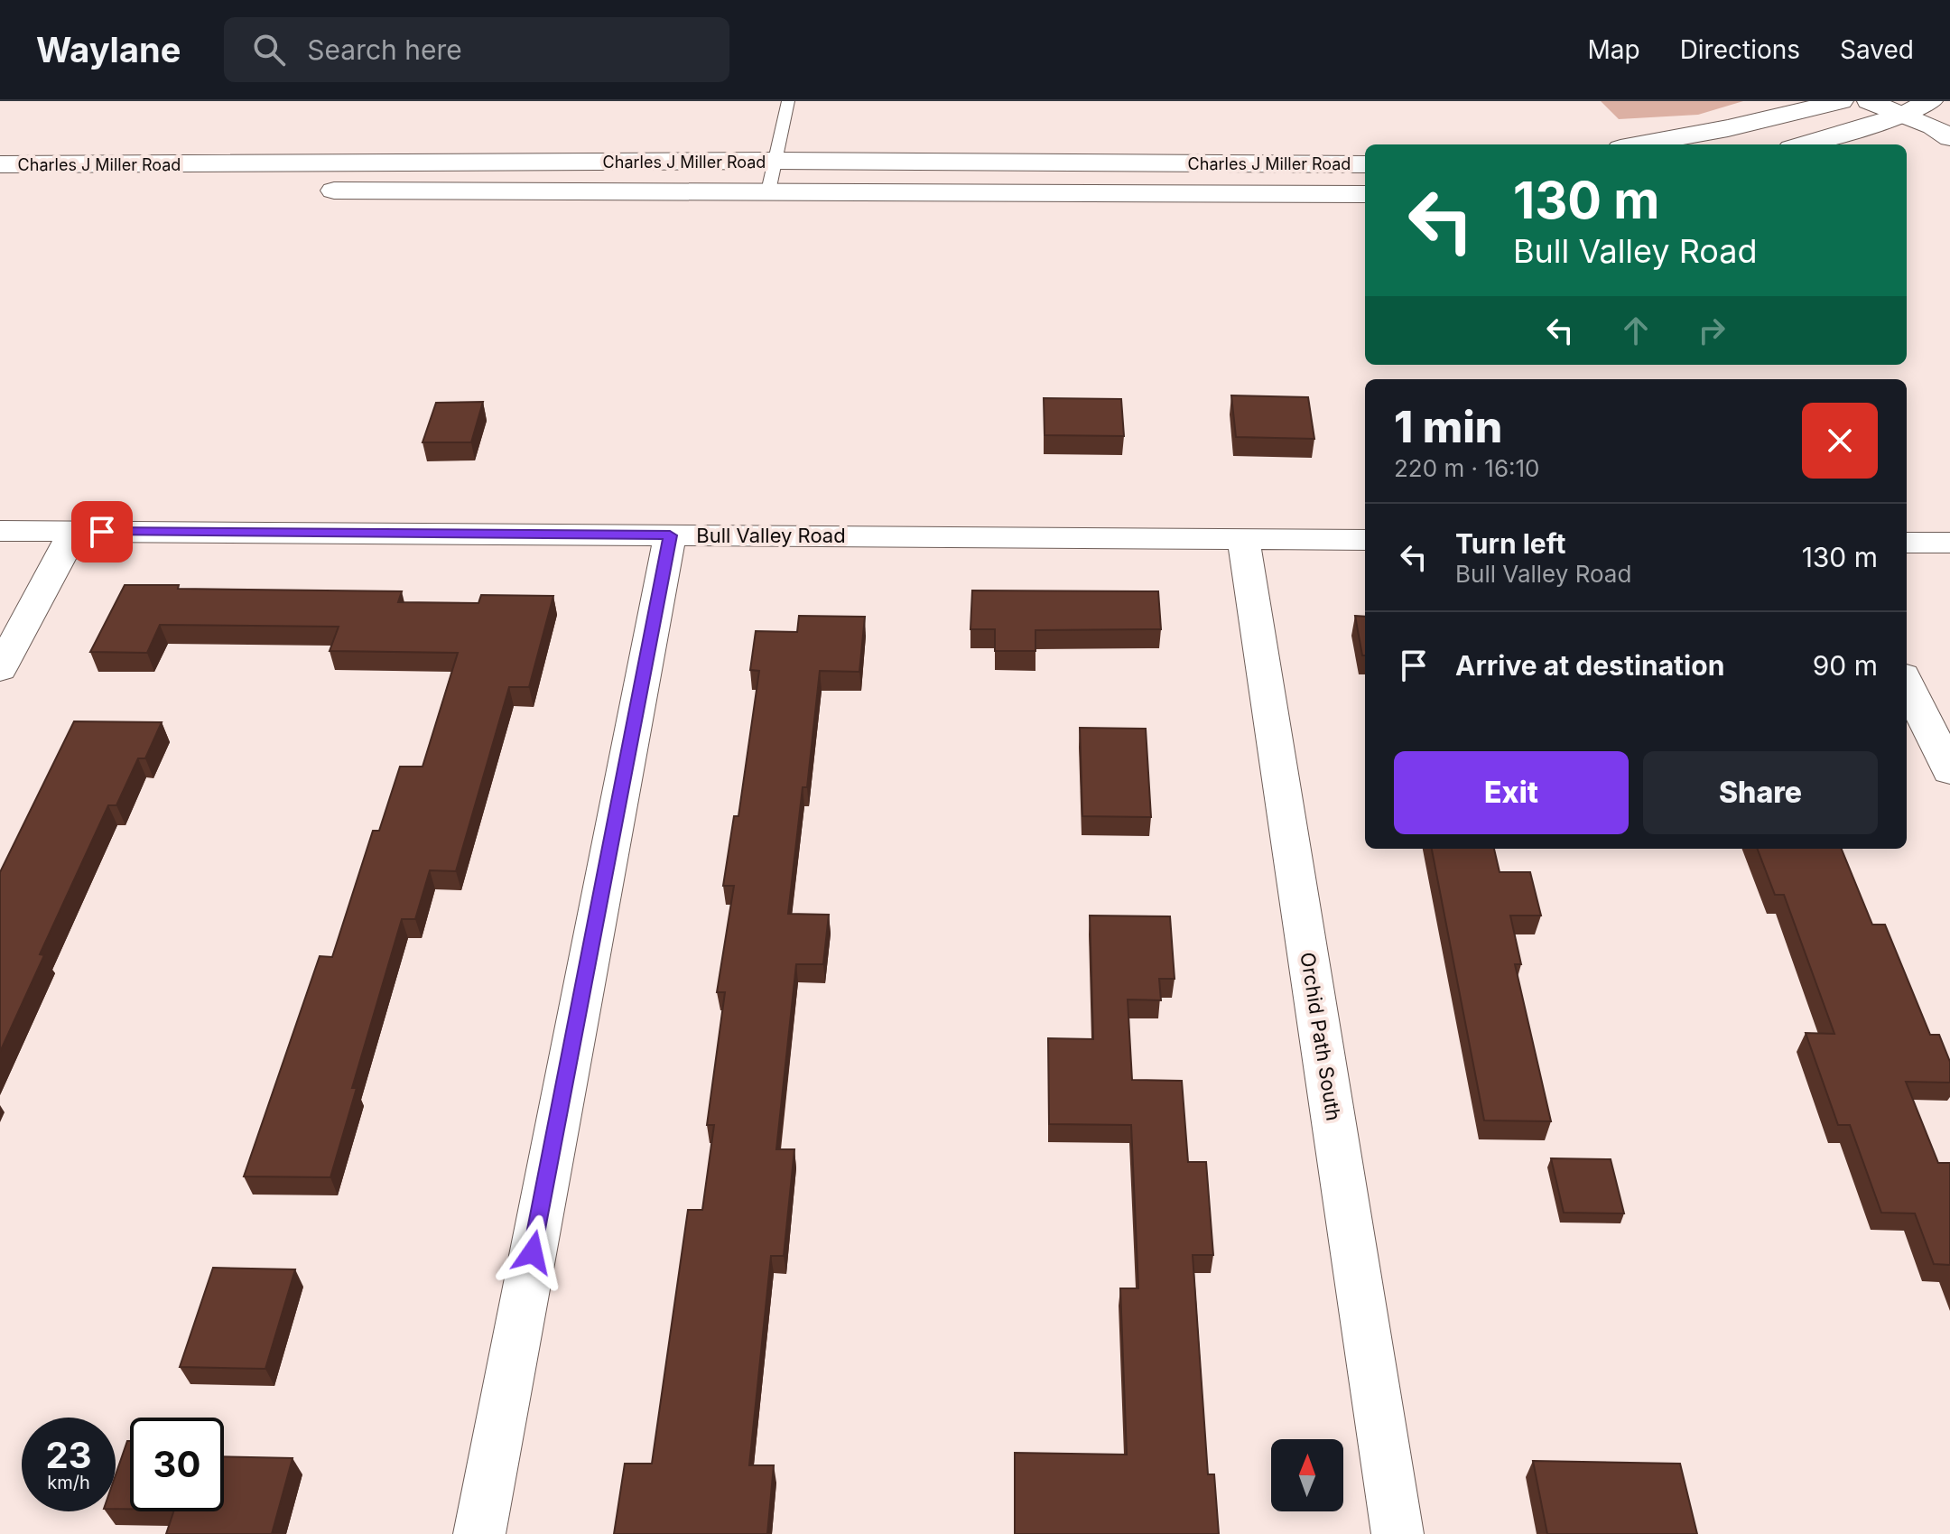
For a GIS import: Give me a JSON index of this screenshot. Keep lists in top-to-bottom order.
{
  "streets": {
    "street": ["Charles J Miller Road", "Bull Valley Road", "Orchid Path South"]
  },
  "crossings": [
    ["Bull Valley Road", "Orchid Path South"]
  ],
  "north": "top",
  "page": {
    "header": "Waylane",
    "search": "Search here",
    "nav": ["Map", "Directions", "Saved"],
    "turn": ["130 m", "Bull Valley Road"],
    "heading": ["1 min", "220 m · 16:10"],
    "list": [
      {
        "name": "Turn left",
        "note": "Bull Valley Road",
        "value": "130 m"
      },
      {
        "name": "Arrive at destination",
        "value": "90 m"
      }
    ],
    "buttons": ["Exit", "Share"],
    "speed": "23 km/h",
    "limit": "30"
  }
}
